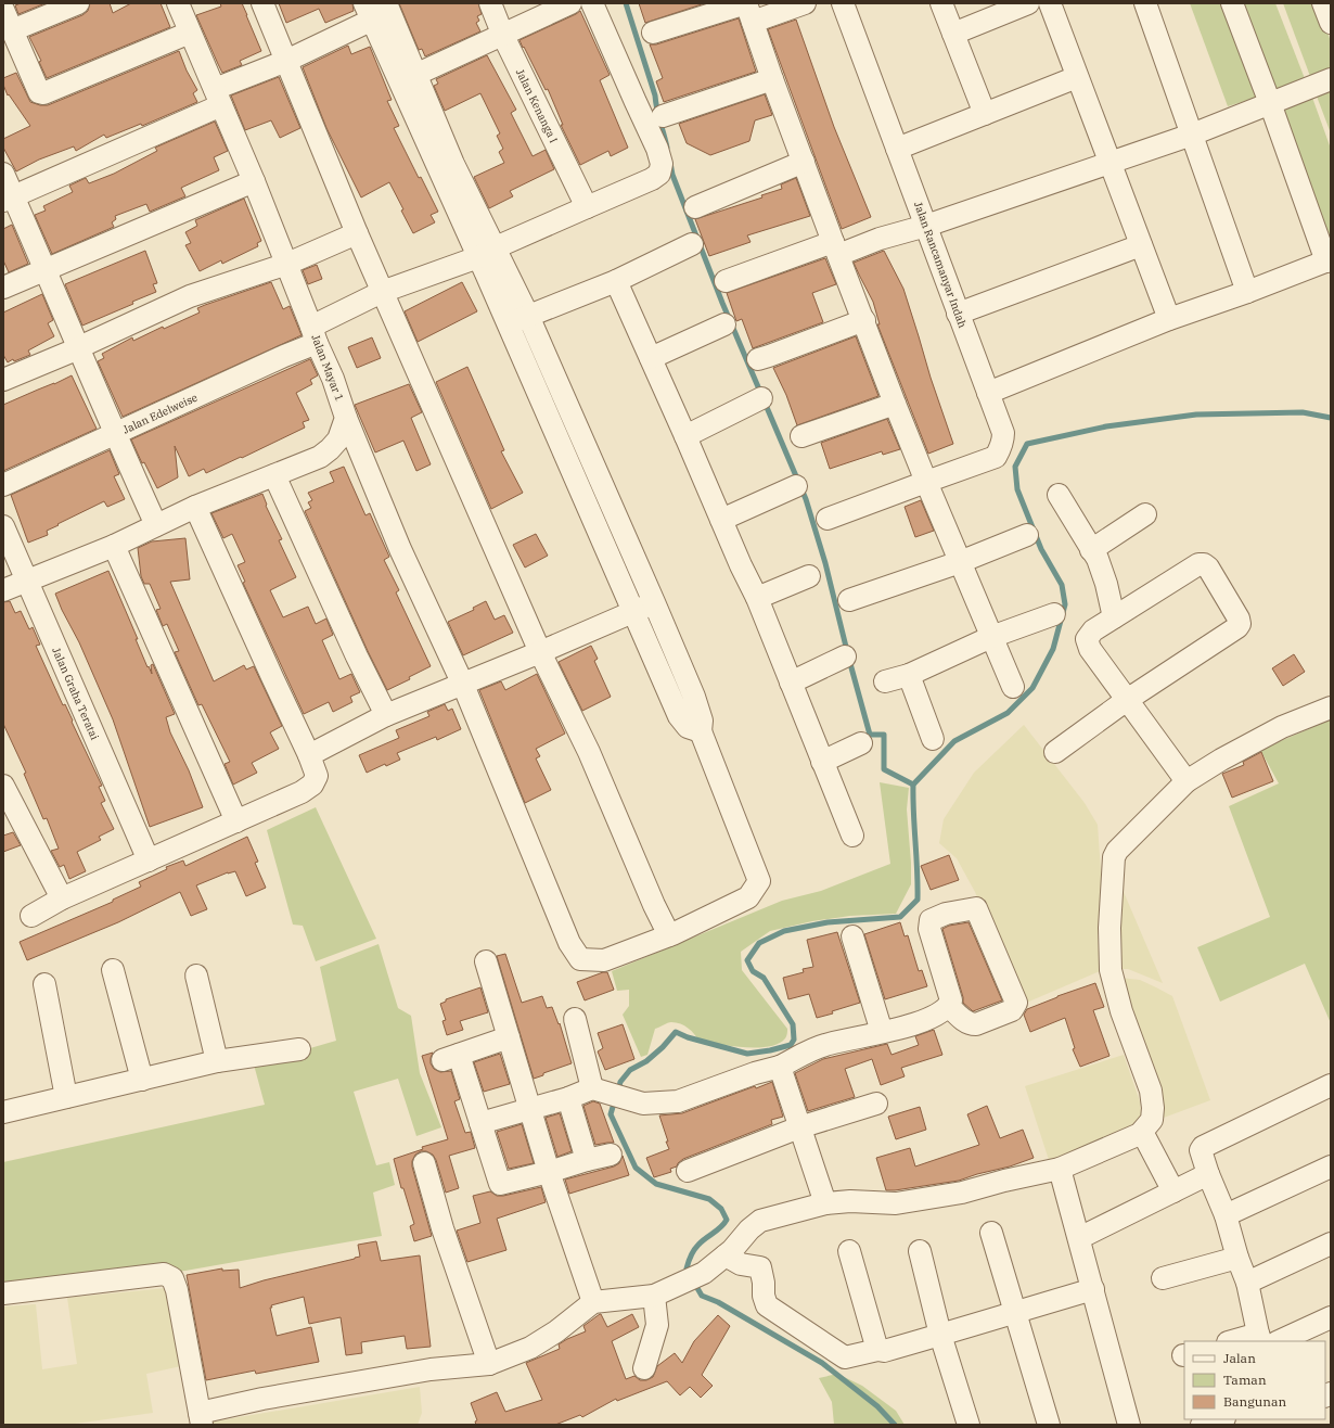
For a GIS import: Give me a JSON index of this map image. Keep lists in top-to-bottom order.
{
  "streets": {
    "street": [
      "Jalan Kenanga I",
      "Jalan Rancamanyar Indah",
      "Jalan Mayar 1",
      "Jalan Edelweise",
      "Jalan Graha Teratai"
    ]
  },
  "crossings": [
    ["Jalan Kenanga I", "Jalan Edelweise"],
    ["Jalan Mayar 1", "Jalan Edelweise"]
  ],
  "legend": ["Jalan", "Taman", "Bangunan"]
}
